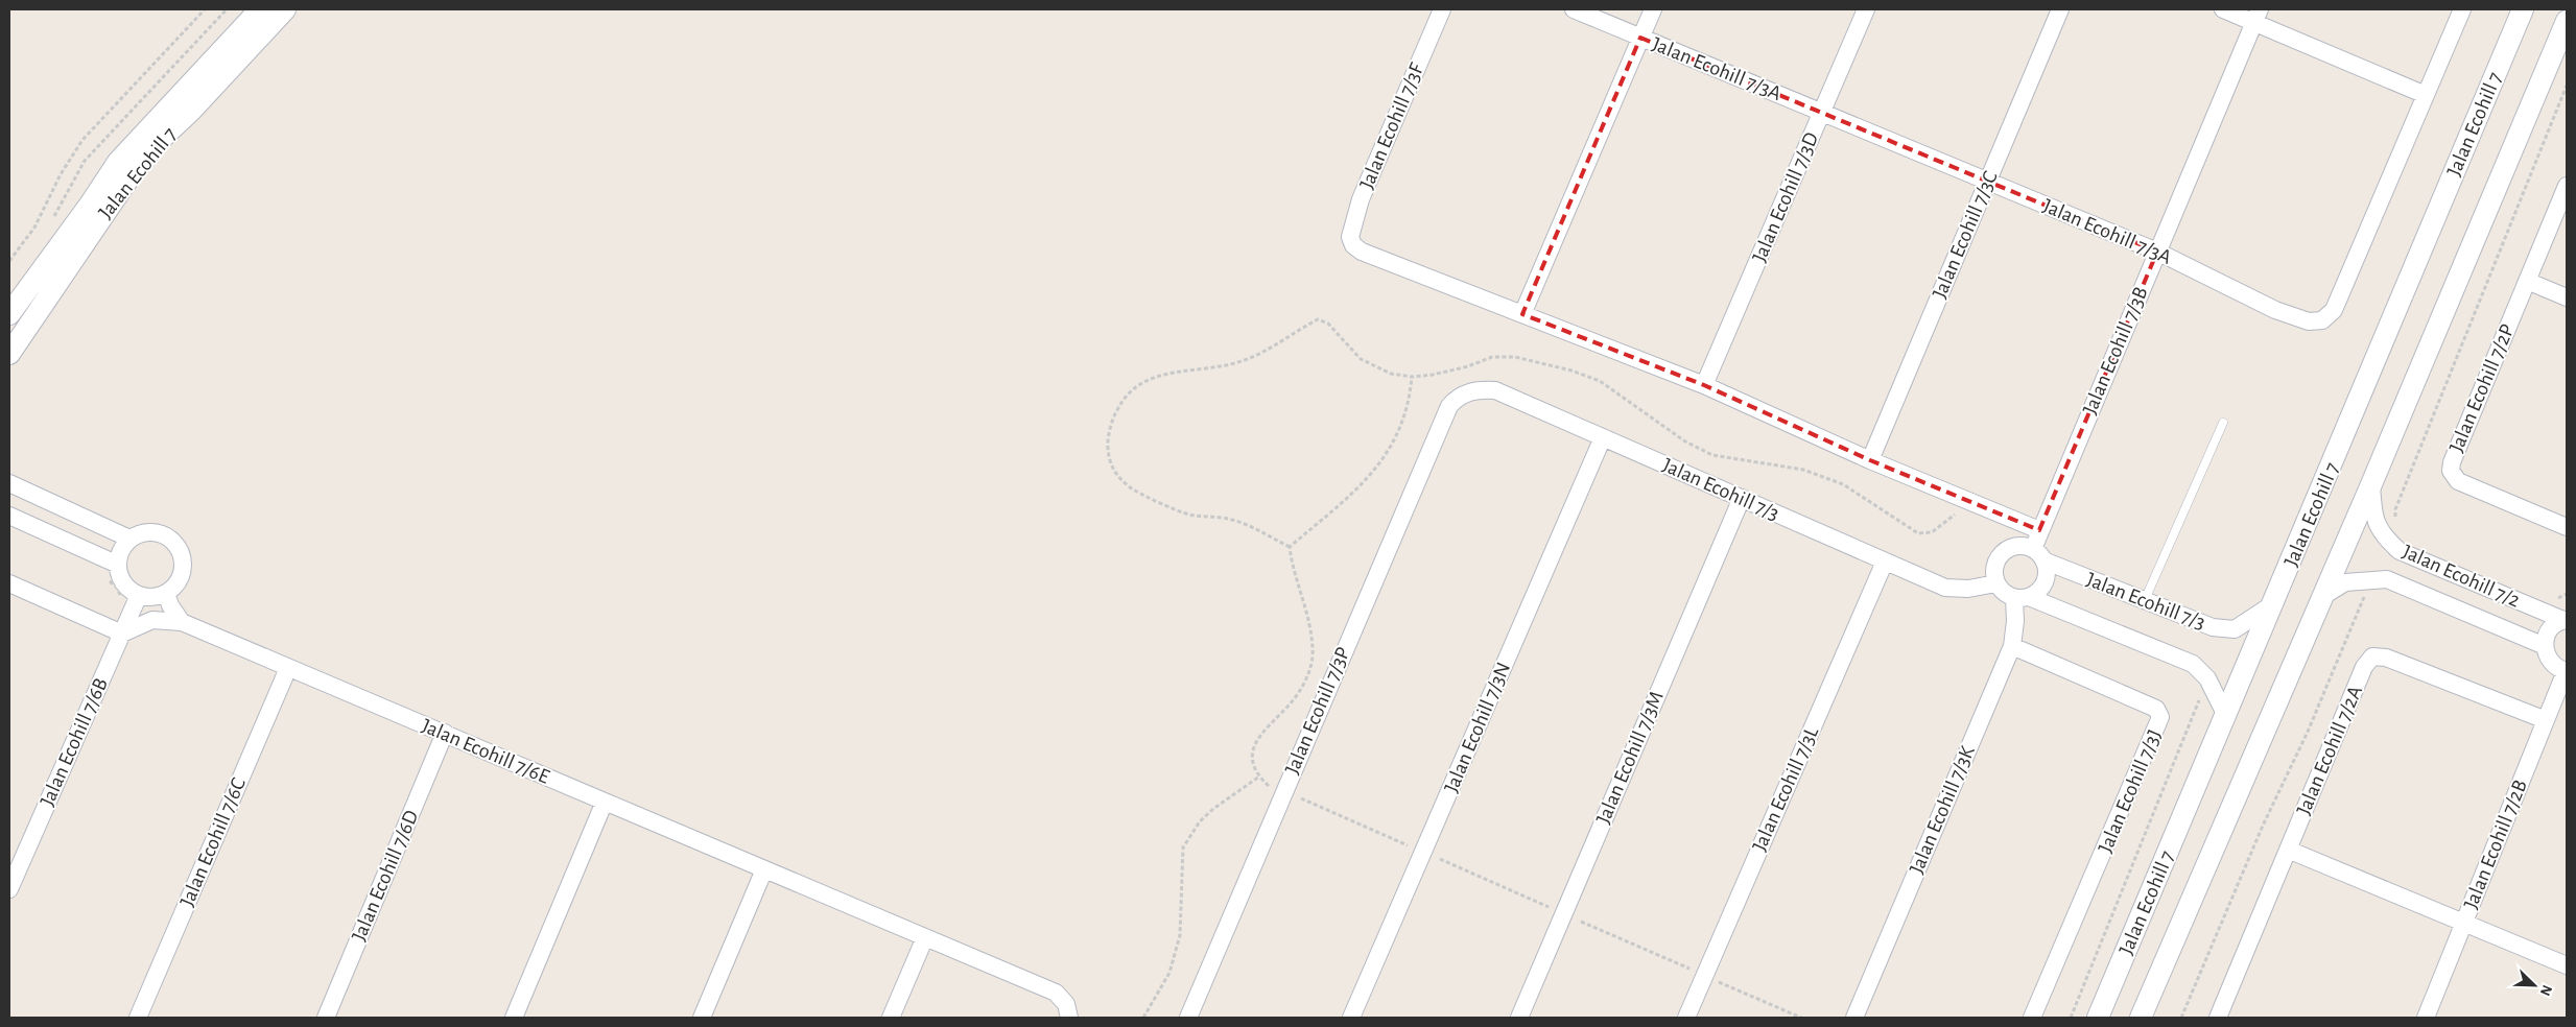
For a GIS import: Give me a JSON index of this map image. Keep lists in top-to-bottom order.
{
  "streets": {
    "street": [
      "Jalan Ecohill 7/3A",
      "Jalan Ecohill 7",
      "Jalan Ecohill 7/3F",
      "Jalan Ecohill 7/3D",
      "Jalan Ecohill 7/3C",
      "Jalan Ecohill 7/3B",
      "Jalan Ecohill 7/2P",
      "Jalan Ecohill 7/3",
      "Jalan Ecohill 7/2",
      "Jalan Ecohill 7/3P",
      "Jalan Ecohill 7/3N",
      "Jalan Ecohill 7/6B",
      "Jalan Ecohill 7/2A",
      "Jalan Ecohill 7/6E",
      "Jalan Ecohill 7/3M",
      "Jalan Ecohill 7/3L",
      "Jalan Ecohill 7/3J",
      "Jalan Ecohill 7/3K",
      "Jalan Ecohill 7/6C",
      "Jalan Ecohill 7/2B",
      "Jalan Ecohill 7/6D"
    ]
  },
  "crossings": [
    ["Jalan Ecohill 7/3A", "Jalan Ecohill 7/3D"],
    ["Jalan Ecohill 7/3A", "Jalan Ecohill 7/3C"],
    ["Jalan Ecohill 7/3A", "Jalan Ecohill 7/3B"],
    ["Jalan Ecohill 7", "Jalan Ecohill 7/3"],
    ["Jalan Ecohill 7", "Jalan Ecohill 7/2"],
    ["Jalan Ecohill 7/3B", "Jalan Ecohill 7/3"],
    ["Jalan Ecohill 7/3B", "Jalan Ecohill 7/3K"],
    ["Jalan Ecohill 7/3", "Jalan Ecohill 7/3P"],
    ["Jalan Ecohill 7/3", "Jalan Ecohill 7/3N"],
    ["Jalan Ecohill 7/3", "Jalan Ecohill 7/3M"],
    ["Jalan Ecohill 7/3", "Jalan Ecohill 7/3L"],
    ["Jalan Ecohill 7/3", "Jalan Ecohill 7/3K"],
    ["Jalan Ecohill 7/6B", "Jalan Ecohill 7/6E"],
    ["Jalan Ecohill 7/2A", "Jalan Ecohill 7/2B"],
    ["Jalan Ecohill 7/6E", "Jalan Ecohill 7/6C"],
    ["Jalan Ecohill 7/6E", "Jalan Ecohill 7/6D"],
    ["Jalan Ecohill 7/3J", "Jalan Ecohill 7/3K"]
  ],
  "north": "bottom right"
}
